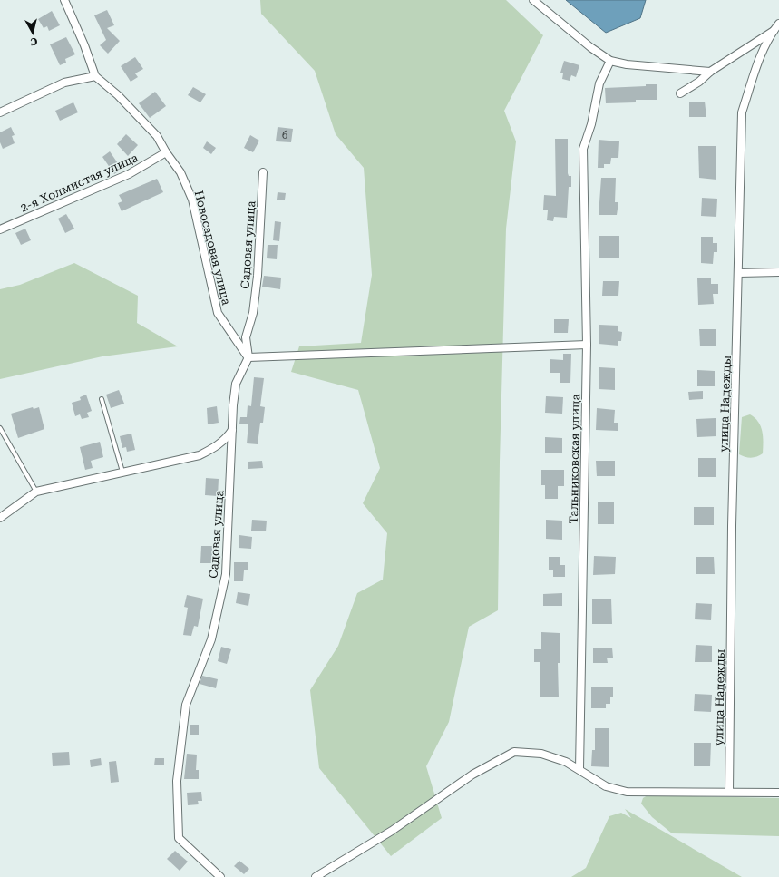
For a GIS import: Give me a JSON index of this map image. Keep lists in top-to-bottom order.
{
  "streets": {
    "street": [
      "2-я Холмистая улица",
      "Садовая улица",
      "Новосадовая улица",
      "улица Надежды",
      "Тальниковская улица"
    ]
  },
  "crossings": [
    ["2-я Холмистая улица", "Новосадовая улица"],
    ["Садовая улица", "Новосадовая улица"]
  ],
  "house_numbers": ["6"],
  "north": "bottom"
}
